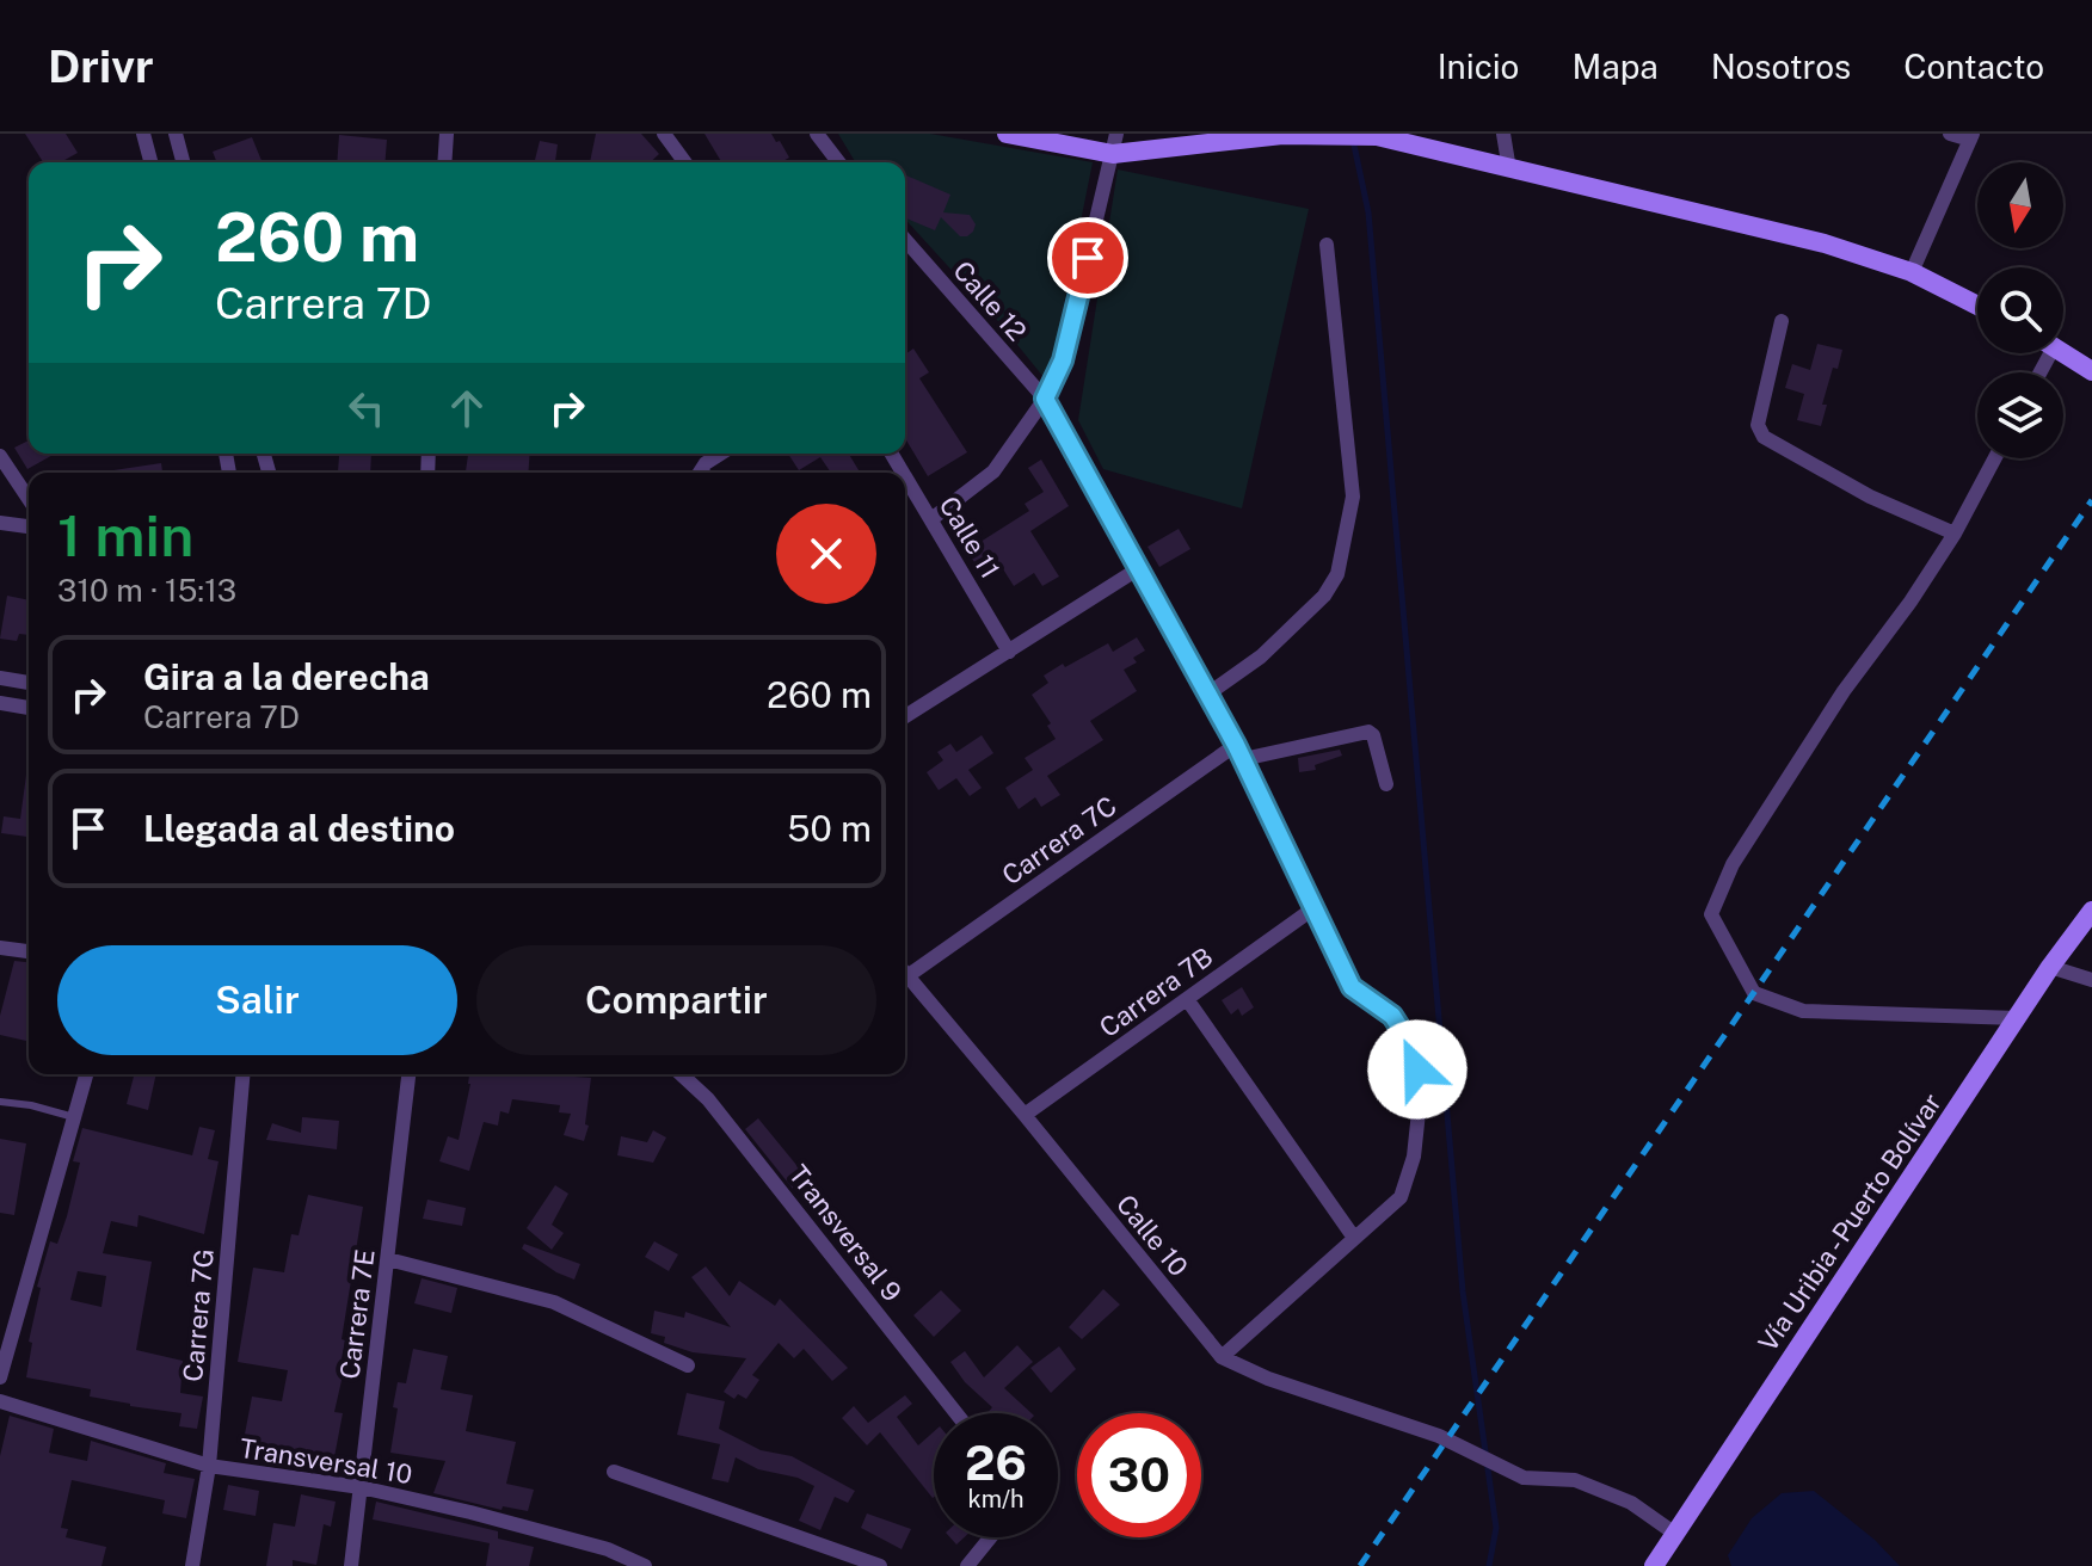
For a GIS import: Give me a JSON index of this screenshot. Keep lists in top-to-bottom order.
{
  "streets": {
    "street": [
      "Calle 12",
      "Calle 11",
      "Carrera 7C",
      "Carrera 7B",
      "Vía Uribia - Puerto Bolívar",
      "Transversal 9",
      "Calle 10",
      "Carrera 7E",
      "Carrera 7G",
      "Transversal 10"
    ]
  },
  "crossings": [
    ["Calle 12", "Carrera 7C"],
    ["Calle 12", "Carrera 7B"],
    ["Calle 12", "Calle 10"],
    ["Carrera 7B", "Calle 10"],
    ["Vía Uribia - Puerto Bolívar", "Calle 10"],
    ["Carrera 7E", "Transversal 10"],
    ["Carrera 7G", "Transversal 10"]
  ],
  "north": "bottom",
  "page": {
    "header": "Drivr",
    "nav": [
      "Inicio",
      "Mapa",
      "Nosotros",
      "Contacto"
    ],
    "turn": ["260 m", "Carrera 7D"],
    "heading": ["1 min", "310 m · 15:13"],
    "list": [
      {
        "name": "Gira a la derecha",
        "note": "Carrera 7D",
        "value": "260 m"
      },
      {
        "name": "Llegada al destino",
        "value": "50 m"
      }
    ],
    "buttons": ["Salir", "Compartir"],
    "speed": "26 km/h",
    "limit": "30"
  }
}
